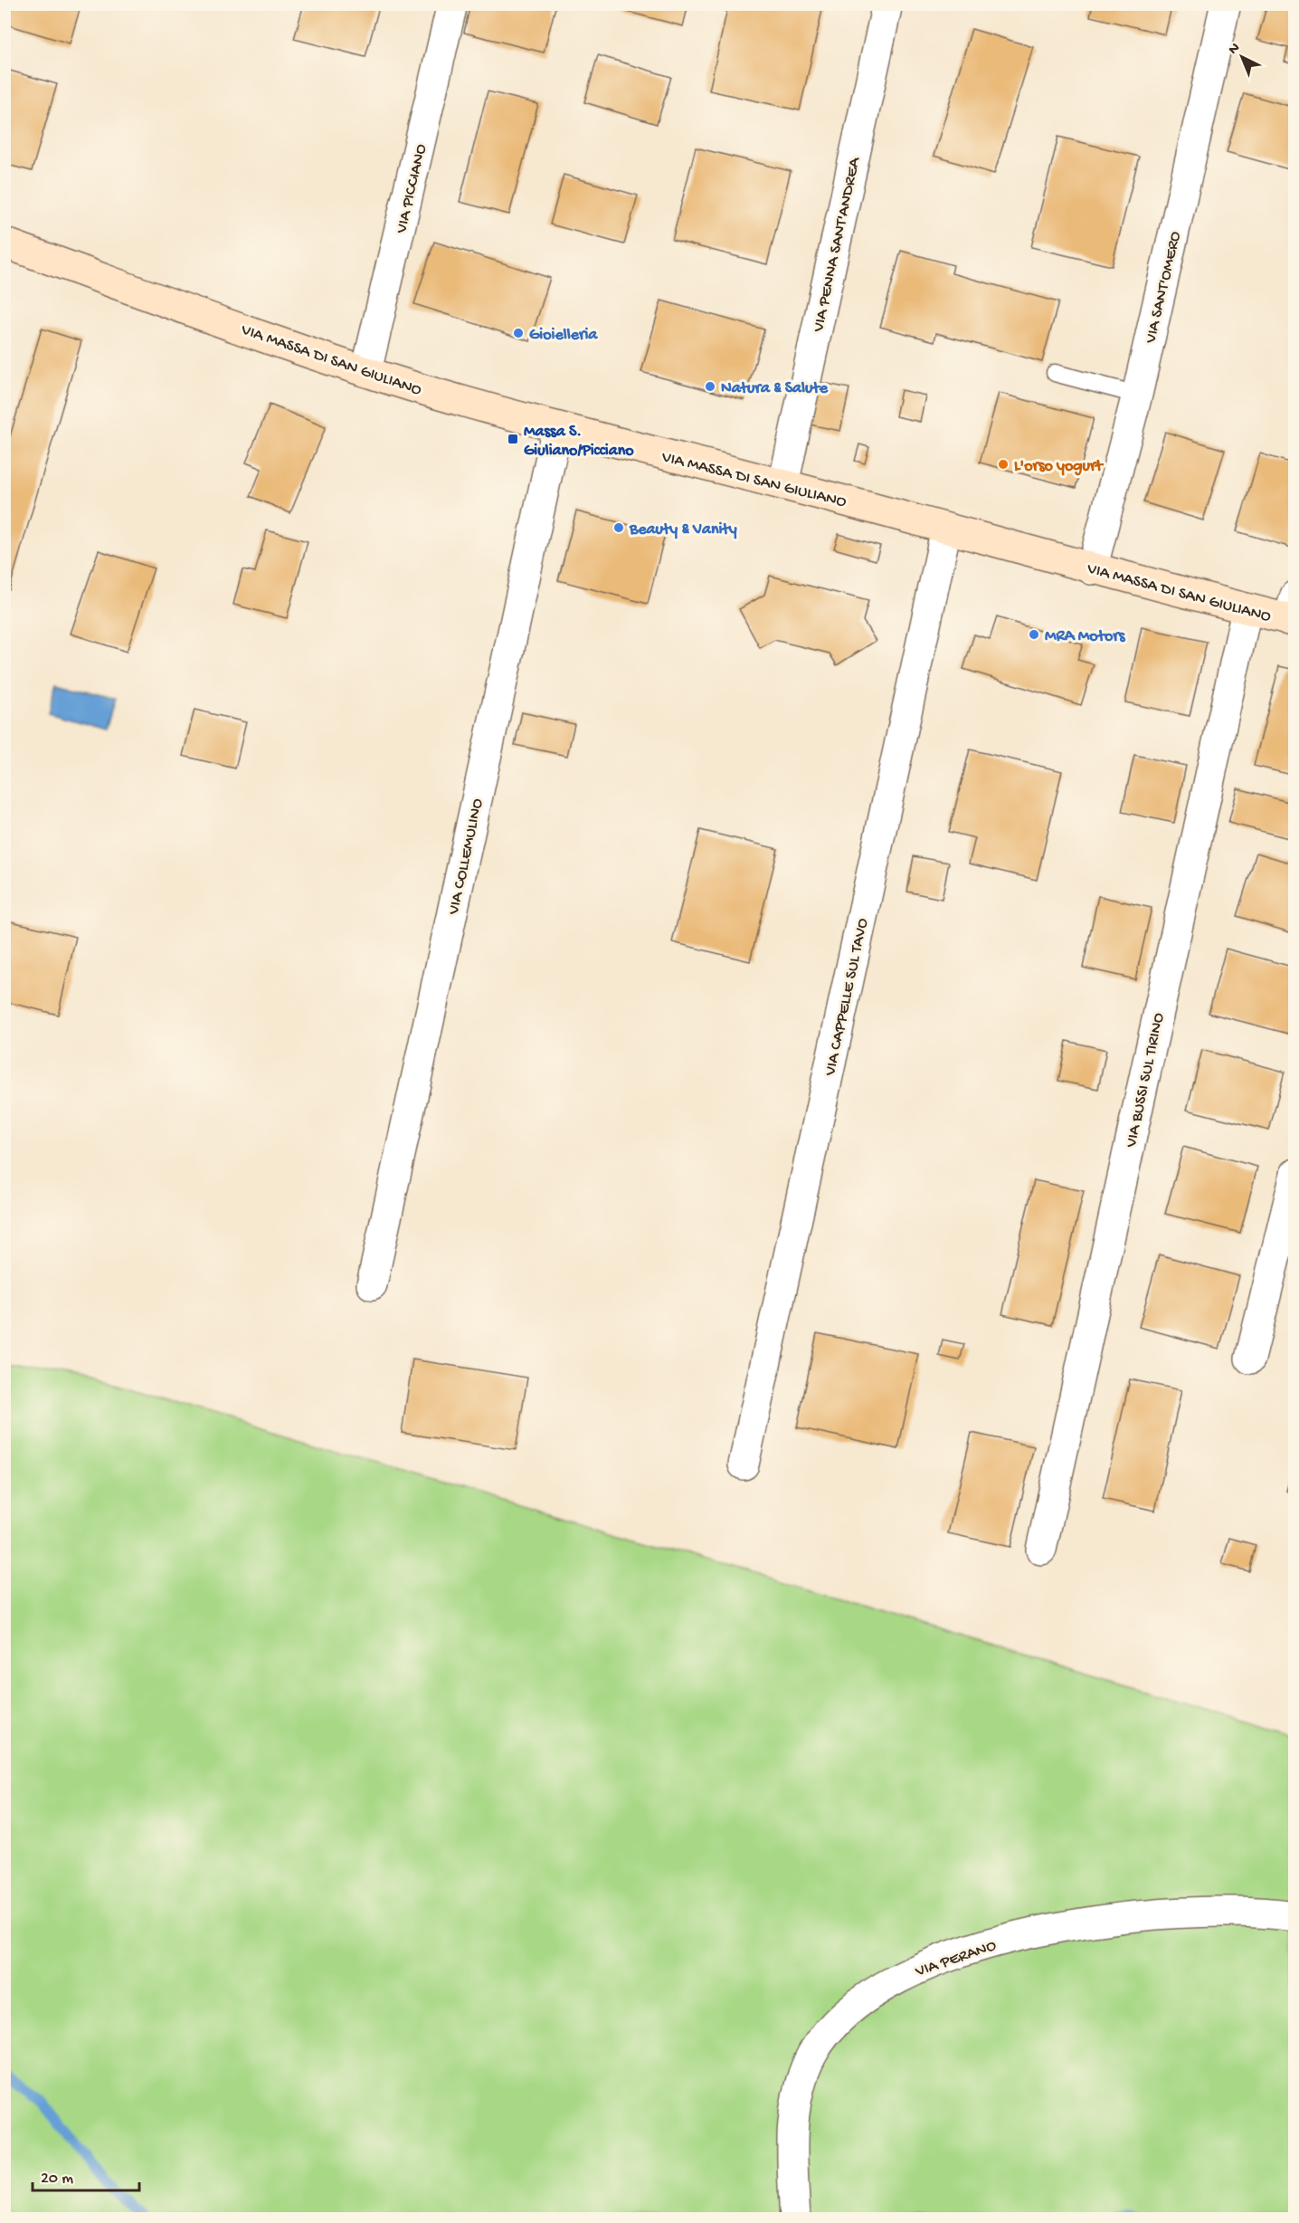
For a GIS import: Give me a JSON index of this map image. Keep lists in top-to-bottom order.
{
  "streets": {
    "street": [
      "VIA PICCIANO",
      "VIA PENNA SANT'ANDREA",
      "VIA SANT'OMERO",
      "VIA MASSA DI SAN GIULIANO",
      "VIA COLLEMULINO",
      "VIA CAPPELLE SUL TAVO",
      "VIA BUSSI SUL TIRINO",
      "VIA PERANO"
    ]
  },
  "crossings": [
    ["VIA PICCIANO", "VIA MASSA DI SAN GIULIANO"],
    ["VIA PENNA SANT'ANDREA", "VIA MASSA DI SAN GIULIANO"],
    ["VIA SANT'OMERO", "VIA MASSA DI SAN GIULIANO"],
    ["VIA MASSA DI SAN GIULIANO", "VIA COLLEMULINO"],
    ["VIA MASSA DI SAN GIULIANO", "VIA CAPPELLE SUL TAVO"],
    ["VIA MASSA DI SAN GIULIANO", "VIA BUSSI SUL TIRINO"]
  ],
  "places": {
    "other": [
      "Gioielleria",
      "Natura & Salute",
      "L'orso yogurt",
      "Beauty & Vanity",
      "MRA Motors"
    ],
    "transit": ["Massa S. Giuliano/Picciano"]
  },
  "scale_bar": "20 m",
  "north": "top left"
}
